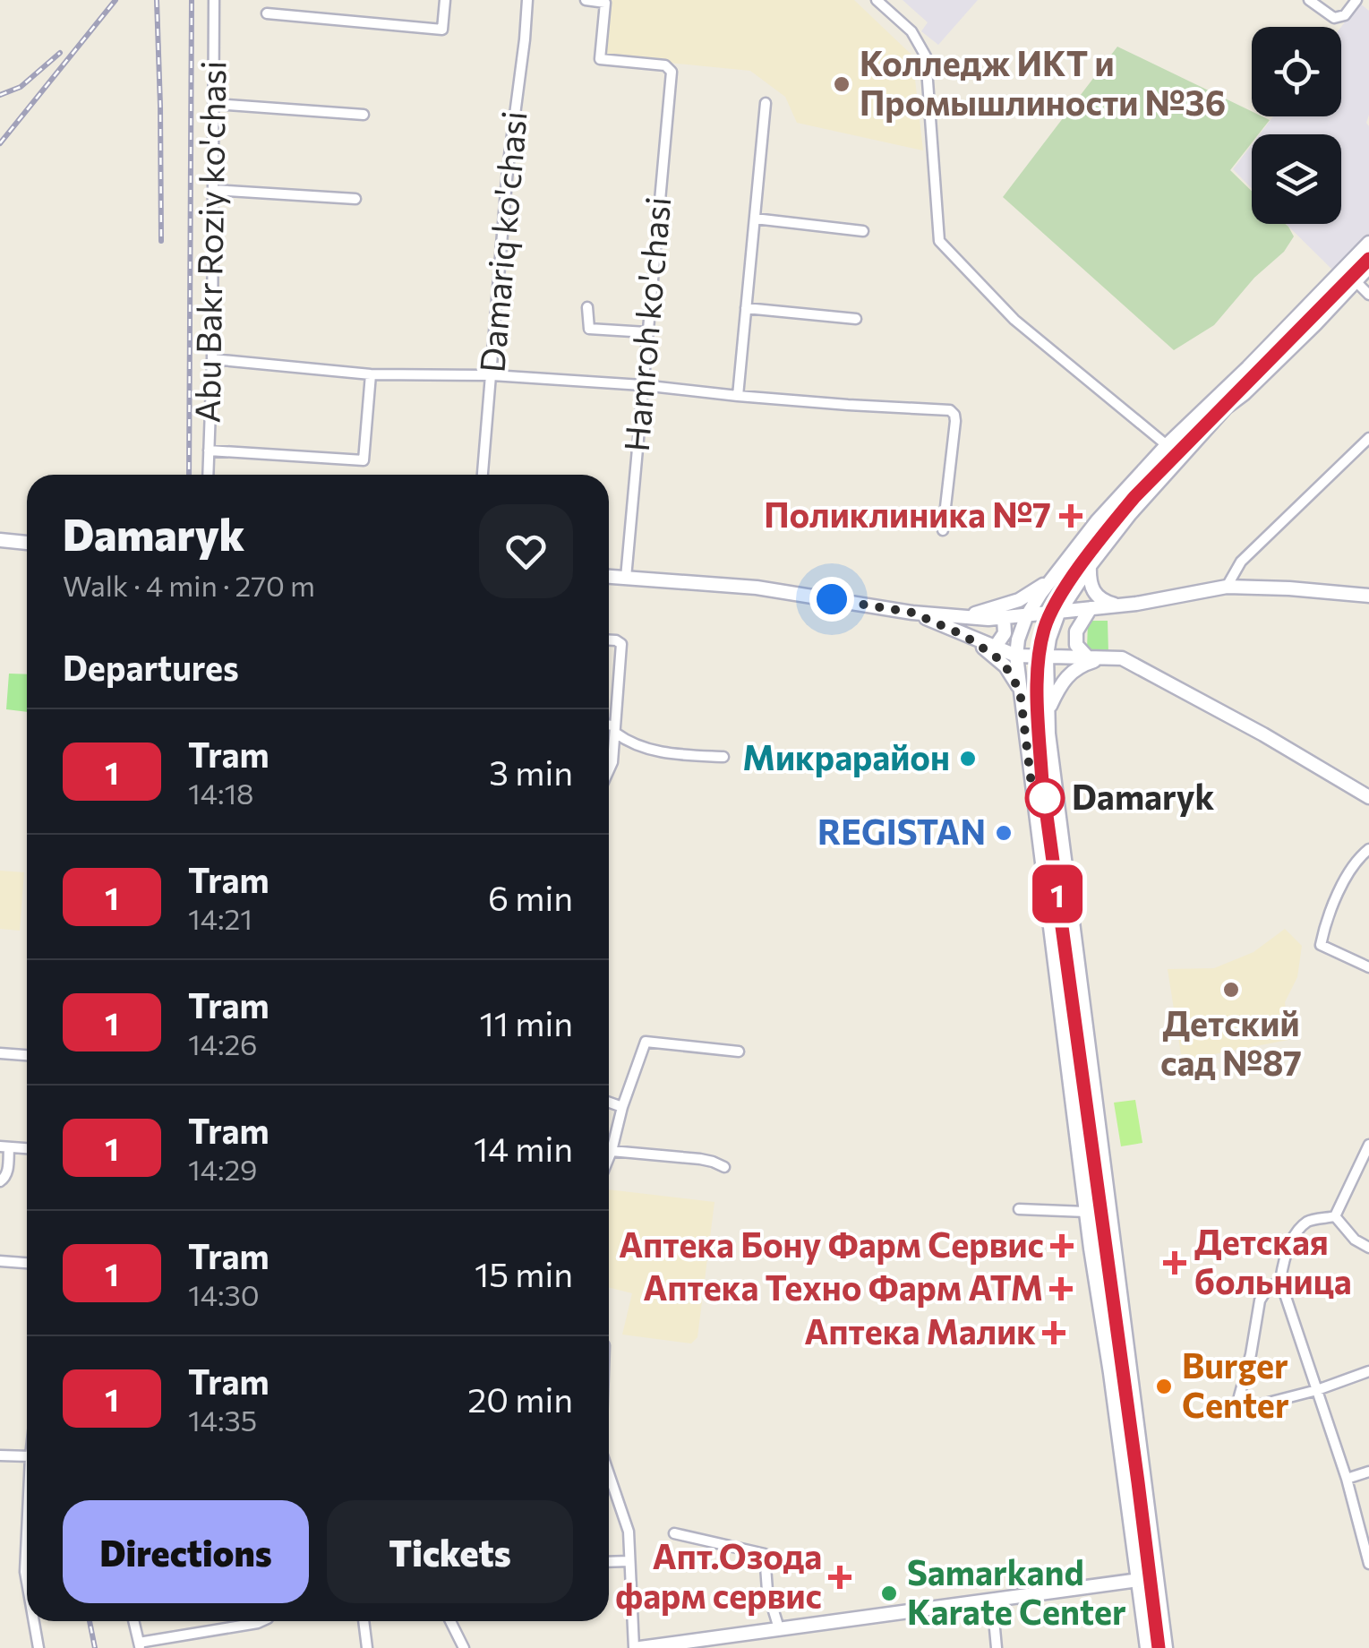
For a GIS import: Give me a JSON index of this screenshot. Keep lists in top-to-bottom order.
{
  "streets": {
    "street": ["Abu Bakr Roziy ko'chasi", "Damariq ko'chasi", "Hamroh ko'chasi"]
  },
  "places": {
    "other": [
      "Колледж ИКТ и Промышлиности №36",
      "Микрарайон",
      "Damaryk",
      "REGISTAN",
      "Детский сад №87",
      "Burger Center",
      "Samarkand Karate Center"
    ],
    "health": [
      "Поликлиника №7",
      "Аптека Бону Фарм Сервис",
      "Детская больница",
      "Аптека Техно Фарм АТМ",
      "Аптека Малик",
      "Апт.Озода фарм сервис"
    ]
  },
  "lines": ["tram line 1"],
  "page": {
    "on_map": "1",
    "heading": [
      ["Damaryk", "Walk · 4 min · 270 m"],
      "Departures"
    ],
    "list": [
      {
        "mark": "1",
        "name": "Tram",
        "note": "14:18",
        "value": "3 min"
      },
      {
        "mark": "1",
        "name": "Tram",
        "note": "14:21",
        "value": "6 min"
      },
      {
        "mark": "1",
        "name": "Tram",
        "note": "14:26",
        "value": "11 min"
      },
      {
        "mark": "1",
        "name": "Tram",
        "note": "14:29",
        "value": "14 min"
      },
      {
        "mark": "1",
        "name": "Tram",
        "note": "14:30",
        "value": "15 min"
      },
      {
        "mark": "1",
        "name": "Tram",
        "note": "14:35",
        "value": "20 min"
      }
    ],
    "buttons": ["Directions", "Tickets"]
  }
}
